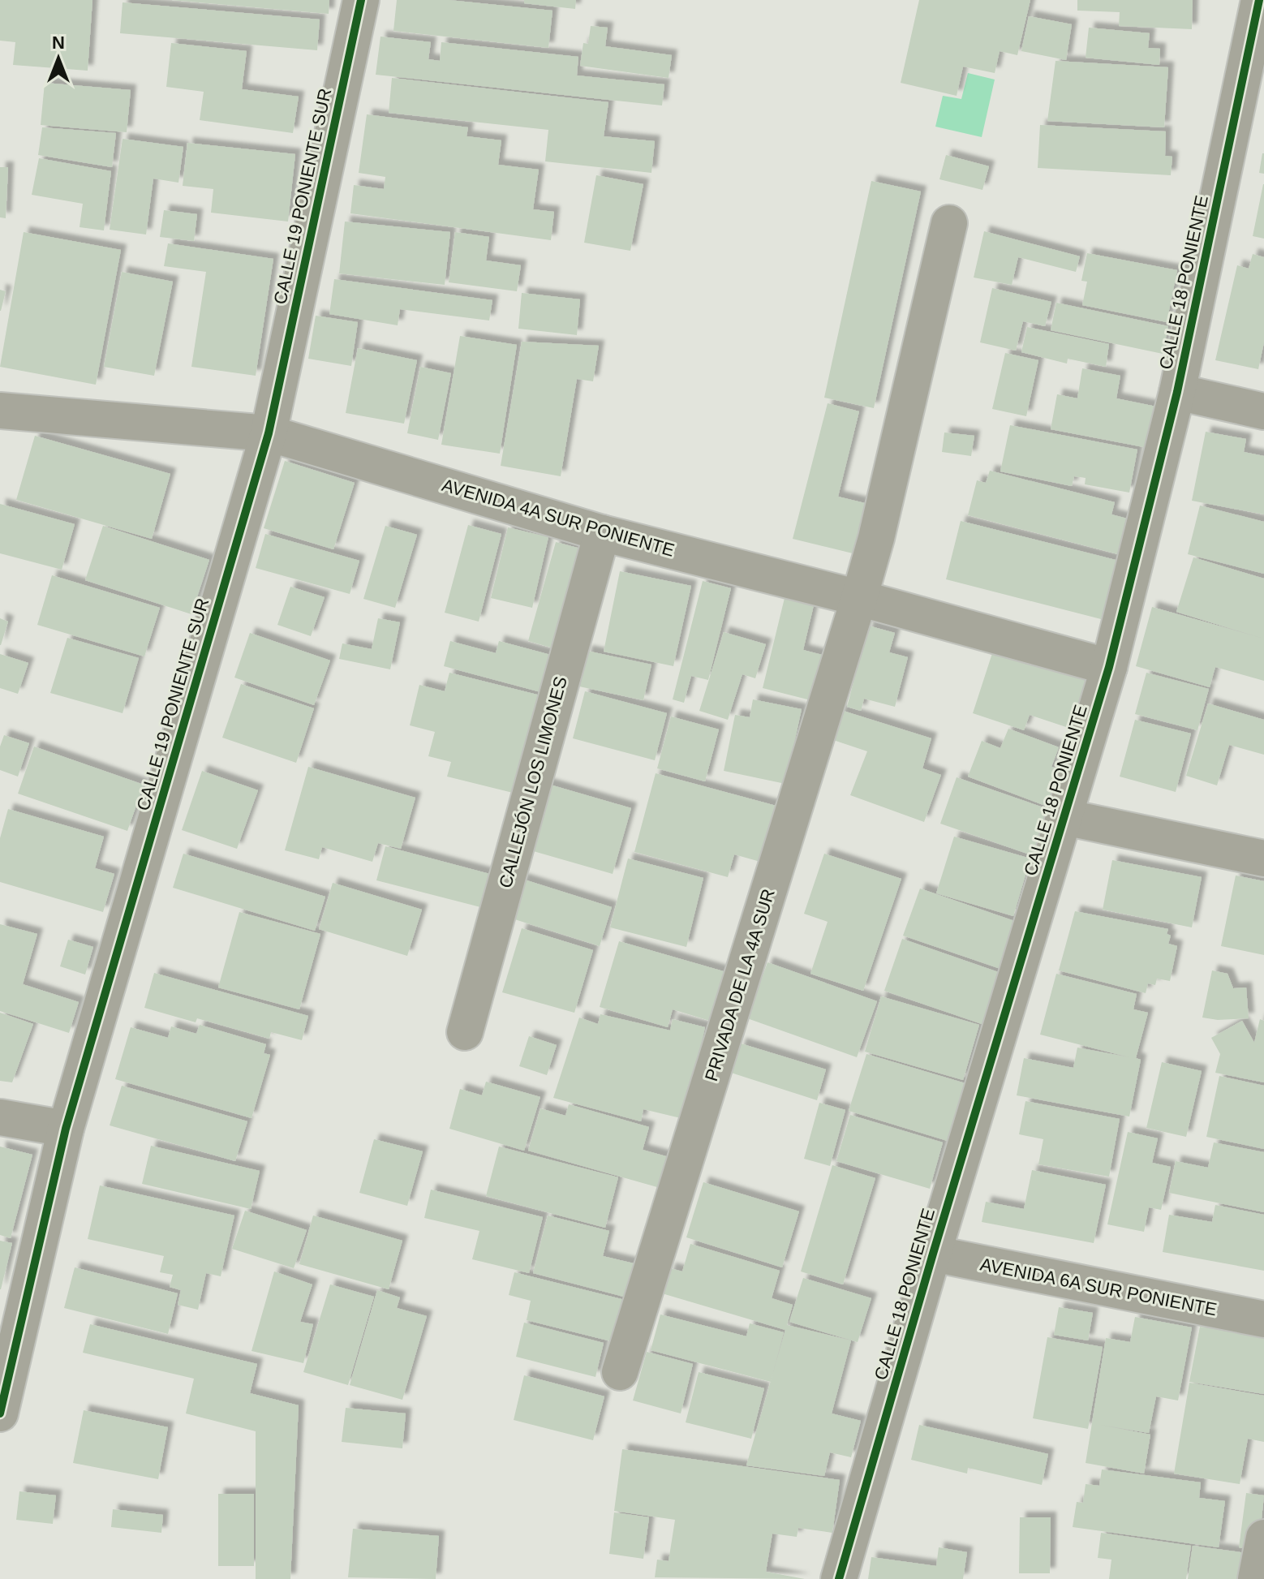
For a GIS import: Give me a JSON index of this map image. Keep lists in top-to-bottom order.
{
  "streets": {
    "street": [
      "CALLE 19 PONIENTE SUR",
      "CALLE 18 PONIENTE",
      "AVENIDA 4A SUR PONIENTE",
      "CALLEJÓN LOS LIMONES",
      "PRIVADA DE LA 4A SUR",
      "AVENIDA 6A SUR PONIENTE"
    ]
  },
  "crossings": [
    ["CALLE 19 PONIENTE SUR", "AVENIDA 4A SUR PONIENTE"],
    ["CALLE 18 PONIENTE", "AVENIDA 4A SUR PONIENTE"],
    ["CALLE 18 PONIENTE", "AVENIDA 6A SUR PONIENTE"],
    ["AVENIDA 4A SUR PONIENTE", "CALLEJÓN LOS LIMONES"],
    ["AVENIDA 4A SUR PONIENTE", "PRIVADA DE LA 4A SUR"]
  ],
  "north": "top"
}
